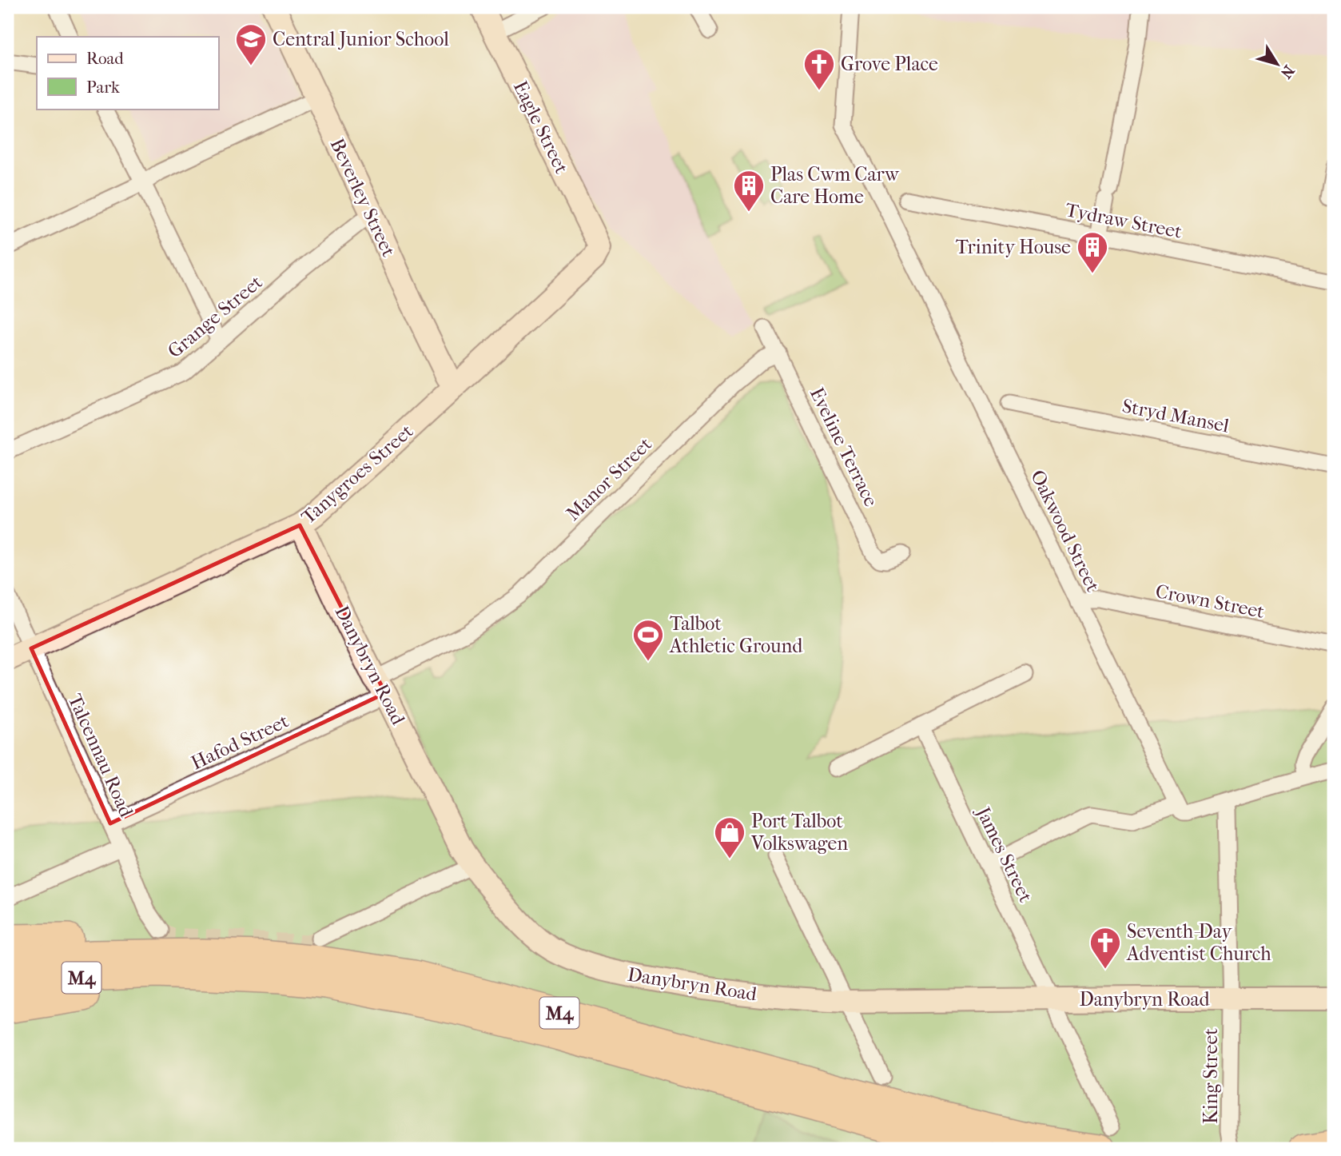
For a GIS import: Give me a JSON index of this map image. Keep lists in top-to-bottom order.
{
  "streets": {
    "highway": ["M4"],
    "street": [
      "Eagle Street",
      "Beverley Street",
      "Tydraw Street",
      "Grange Street",
      "Stryd Mansel",
      "Eveline Terrace",
      "Tanygroes Street",
      "Manor Street",
      "Oakwood Street",
      "Crown Street",
      "Danybryn Road",
      "Hafod Street",
      "Talcennau Road",
      "James Street",
      "King Street"
    ]
  },
  "crossings": [
    ["Eagle Street", "Tanygroes Street"],
    ["Beverley Street", "Grange Street"],
    ["Beverley Street", "Tanygroes Street"],
    ["Eveline Terrace", "Manor Street"],
    ["Tanygroes Street", "Danybryn Road"],
    ["Tanygroes Street", "Talcennau Road"],
    ["Manor Street", "Danybryn Road"],
    ["Manor Street", "Hafod Street"],
    ["Oakwood Street", "Crown Street"],
    ["Danybryn Road", "Hafod Street"],
    ["Danybryn Road", "James Street"],
    ["Danybryn Road", "King Street"],
    ["Hafod Street", "Talcennau Road"],
    ["Talcennau Road", "M4"],
    ["James Street", "M4"]
  ],
  "places": {
    "school or university": ["Central Junior School"],
    "church": ["Grove Place", "Seventh-Day Adventist Church"],
    "building": ["Plas Cwm Carw Care Home", "Trinity House"],
    "sports": ["Talbot Athletic Ground"],
    "shop": ["Port Talbot Volkswagen"]
  },
  "legend": ["Road", "Park"],
  "north": "bottom right"
}
